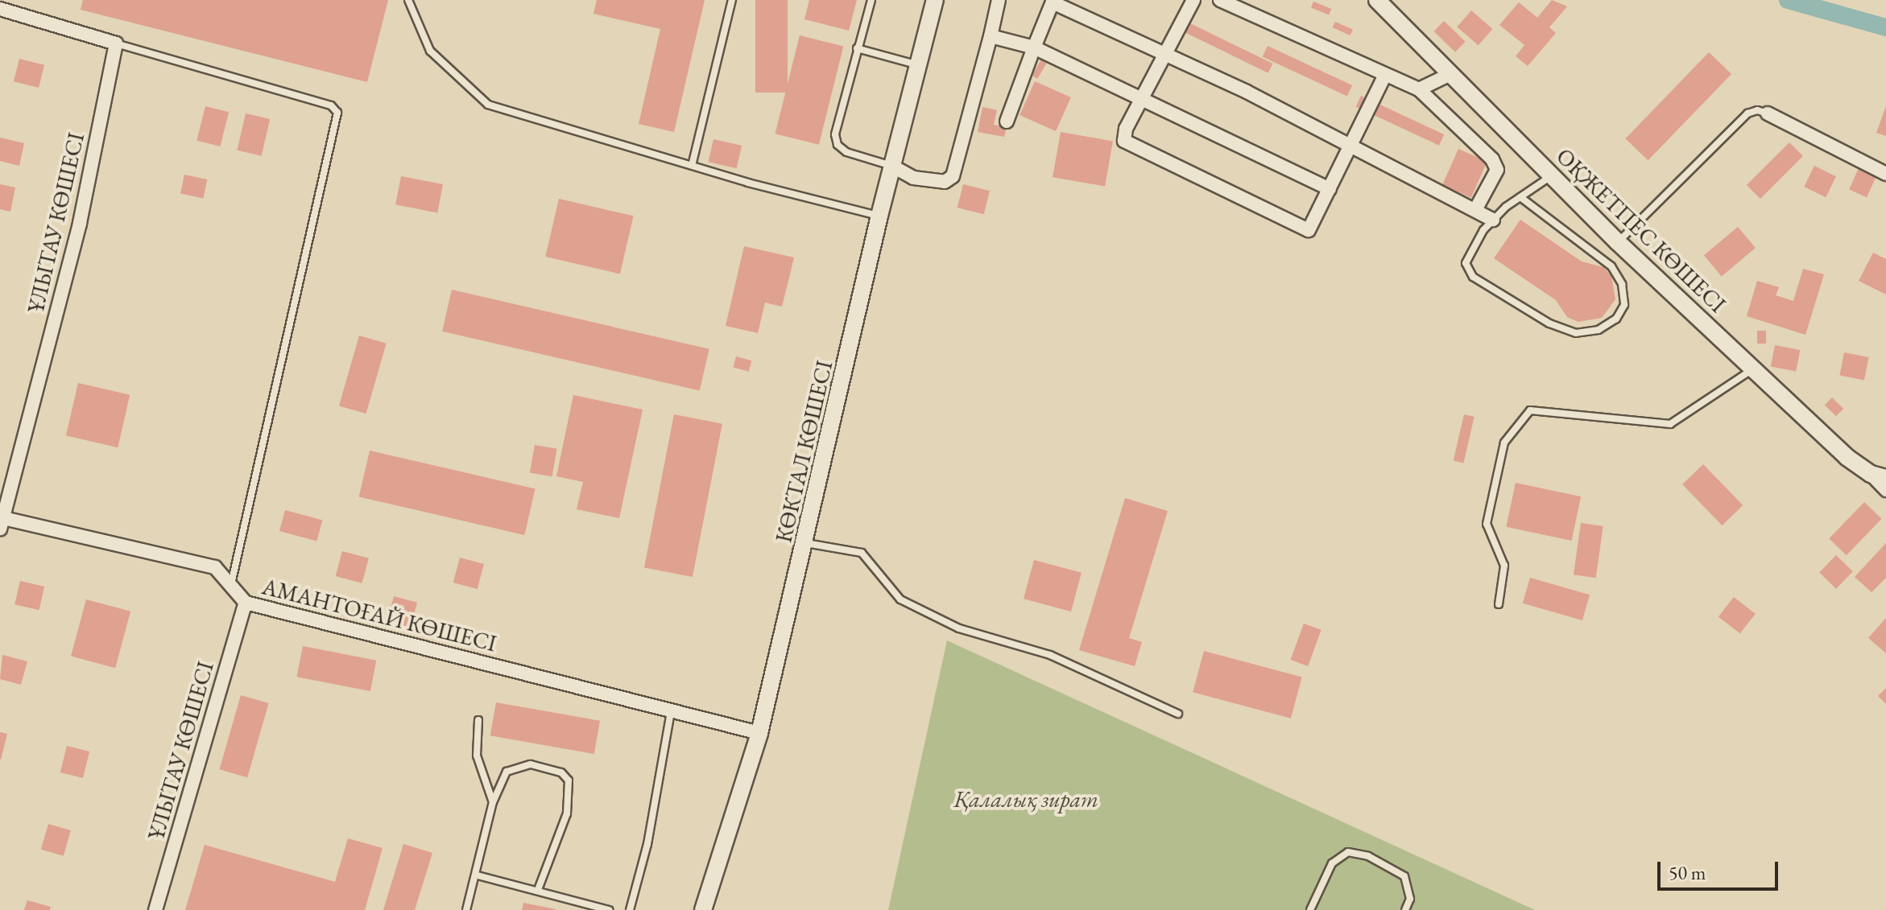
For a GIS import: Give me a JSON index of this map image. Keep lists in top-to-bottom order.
{
  "streets": {
    "street": [
      "ҰЛЫТАУ КӨШЕСІ",
      "ОҚЖЕТПЕС КӨШЕСІ",
      "КӨКТАЛ КӨШЕСІ",
      "АМАНТОҒАЙ КӨШЕСІ"
    ]
  },
  "crossings": [
    ["ҰЛЫТАУ КӨШЕСІ", "АМАНТОҒАЙ КӨШЕСІ"],
    ["КӨКТАЛ КӨШЕСІ", "АМАНТОҒАЙ КӨШЕСІ"]
  ],
  "parks": ["Қалалық зират"],
  "scale_bar": "50 m"
}
